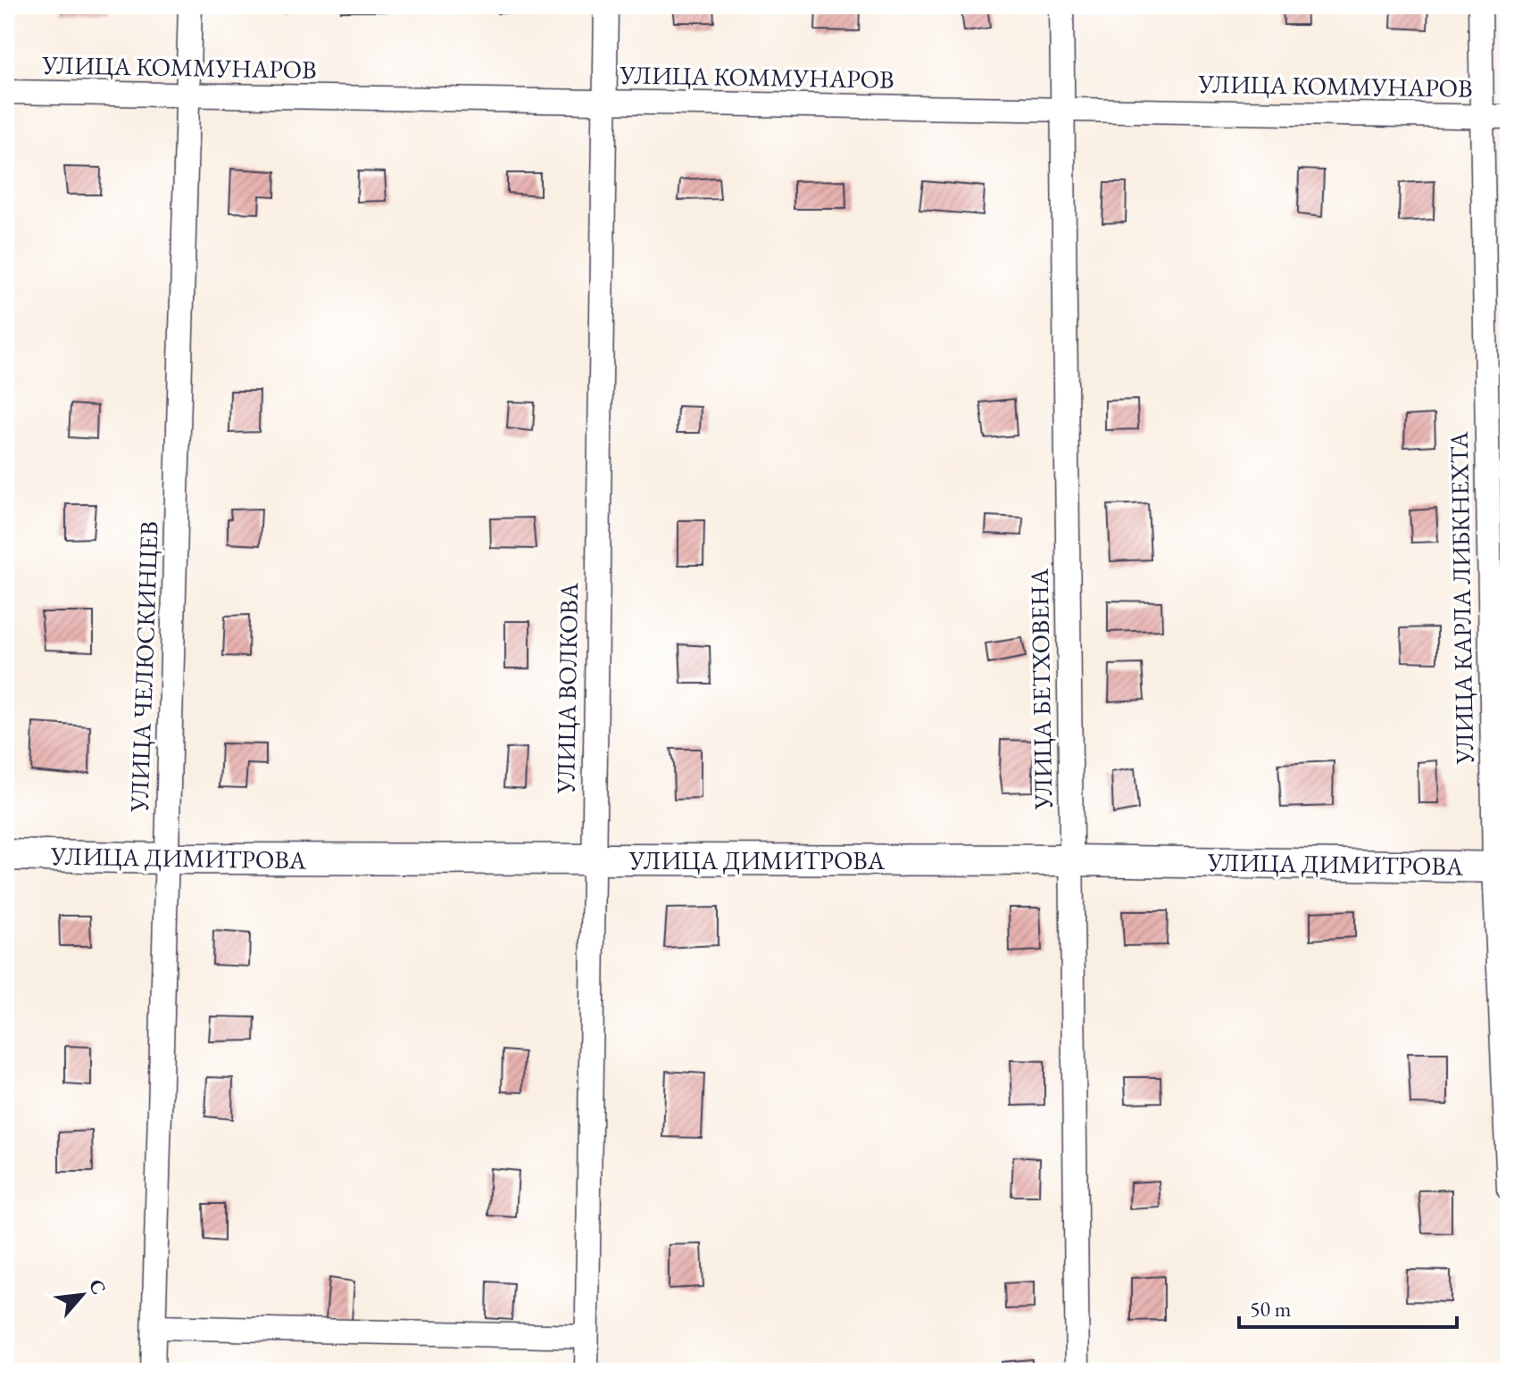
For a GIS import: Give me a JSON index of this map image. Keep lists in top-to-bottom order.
{
  "streets": {
    "street": [
      "УЛИЦА КОММУНАРОВ",
      "УЛИЦА КАРЛА ЛИБКНЕХТА",
      "УЛИЦА ЧЕЛЮСКИНЦЕВ",
      "УЛИЦА ВОЛКОВА",
      "УЛИЦА БЕТХОВЕНА",
      "УЛИЦА ДИМИТРОВА"
    ]
  },
  "crossings": [
    ["УЛИЦА КОММУНАРОВ", "УЛИЦА КАРЛА ЛИБКНЕХТА"],
    ["УЛИЦА КОММУНАРОВ", "УЛИЦА ЧЕЛЮСКИНЦЕВ"],
    ["УЛИЦА КОММУНАРОВ", "УЛИЦА ВОЛКОВА"],
    ["УЛИЦА КОММУНАРОВ", "УЛИЦА БЕТХОВЕНА"],
    ["УЛИЦА КАРЛА ЛИБКНЕХТА", "УЛИЦА ДИМИТРОВА"],
    ["УЛИЦА ЧЕЛЮСКИНЦЕВ", "УЛИЦА ДИМИТРОВА"],
    ["УЛИЦА ВОЛКОВА", "УЛИЦА ДИМИТРОВА"],
    ["УЛИЦА БЕТХОВЕНА", "УЛИЦА ДИМИТРОВА"]
  ],
  "scale_bar": "50 m",
  "north": "top right"
}
